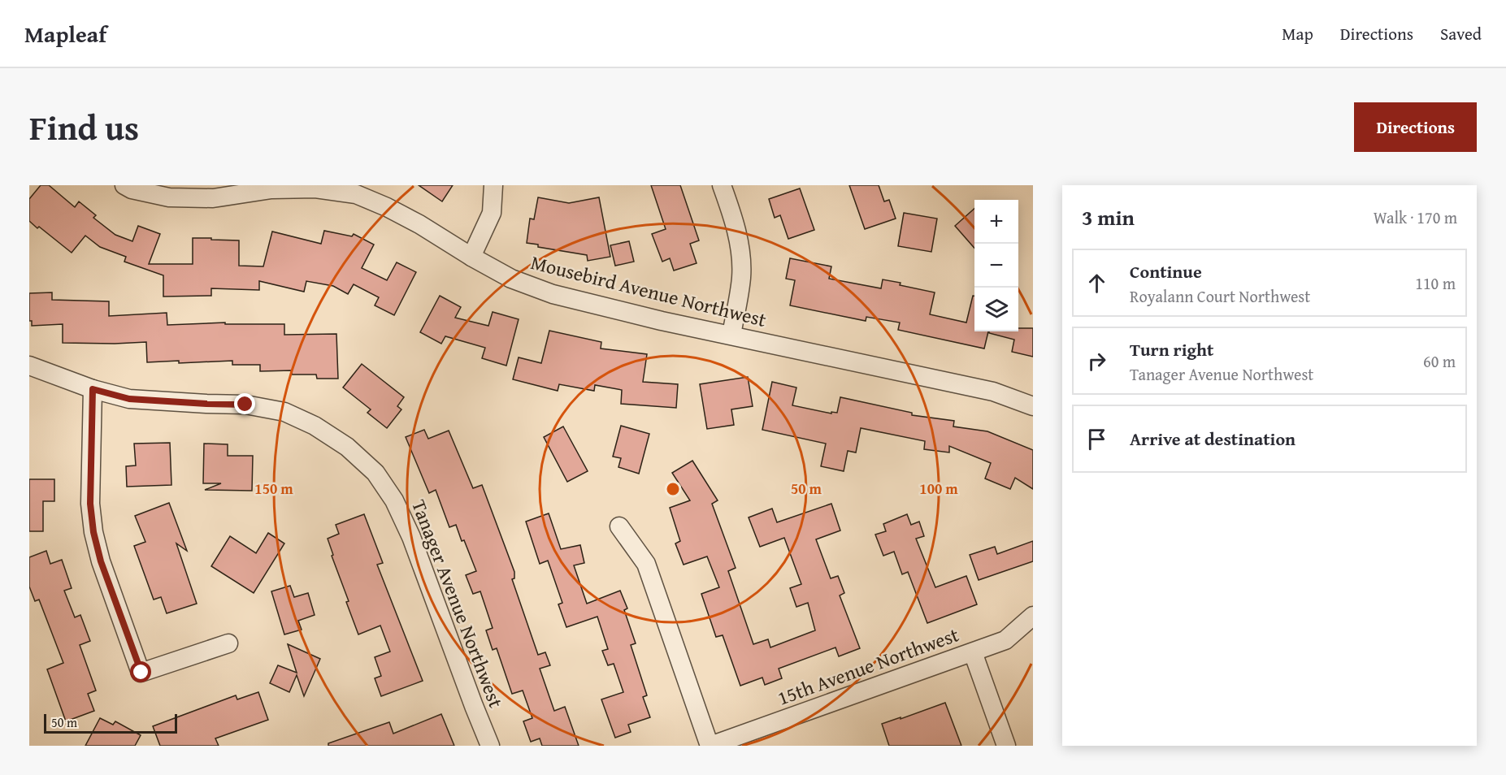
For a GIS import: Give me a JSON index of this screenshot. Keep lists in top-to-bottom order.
{
  "streets": {
    "street": ["Mousebird Avenue Northwest", "Tanager Avenue Northwest", "15th Avenue Northwest"]
  },
  "scale_bar": "50 m",
  "page": {
    "header": "Mapleaf",
    "nav": ["Map", "Directions", "Saved"],
    "title": "Find us",
    "buttons": "Directions",
    "heading": ["3 min", "Walk · 170 m"],
    "map_buttons": ["+", "−"],
    "list": [
      ["Continue", "Royalann Court Northwest", "110 m"],
      ["Turn right", "Tanager Avenue Northwest", "60 m"],
      "Arrive at destination"
    ],
    "scale": "50 m"
  },
  "rings": ["50 m", "100 m", "150 m"]
}
